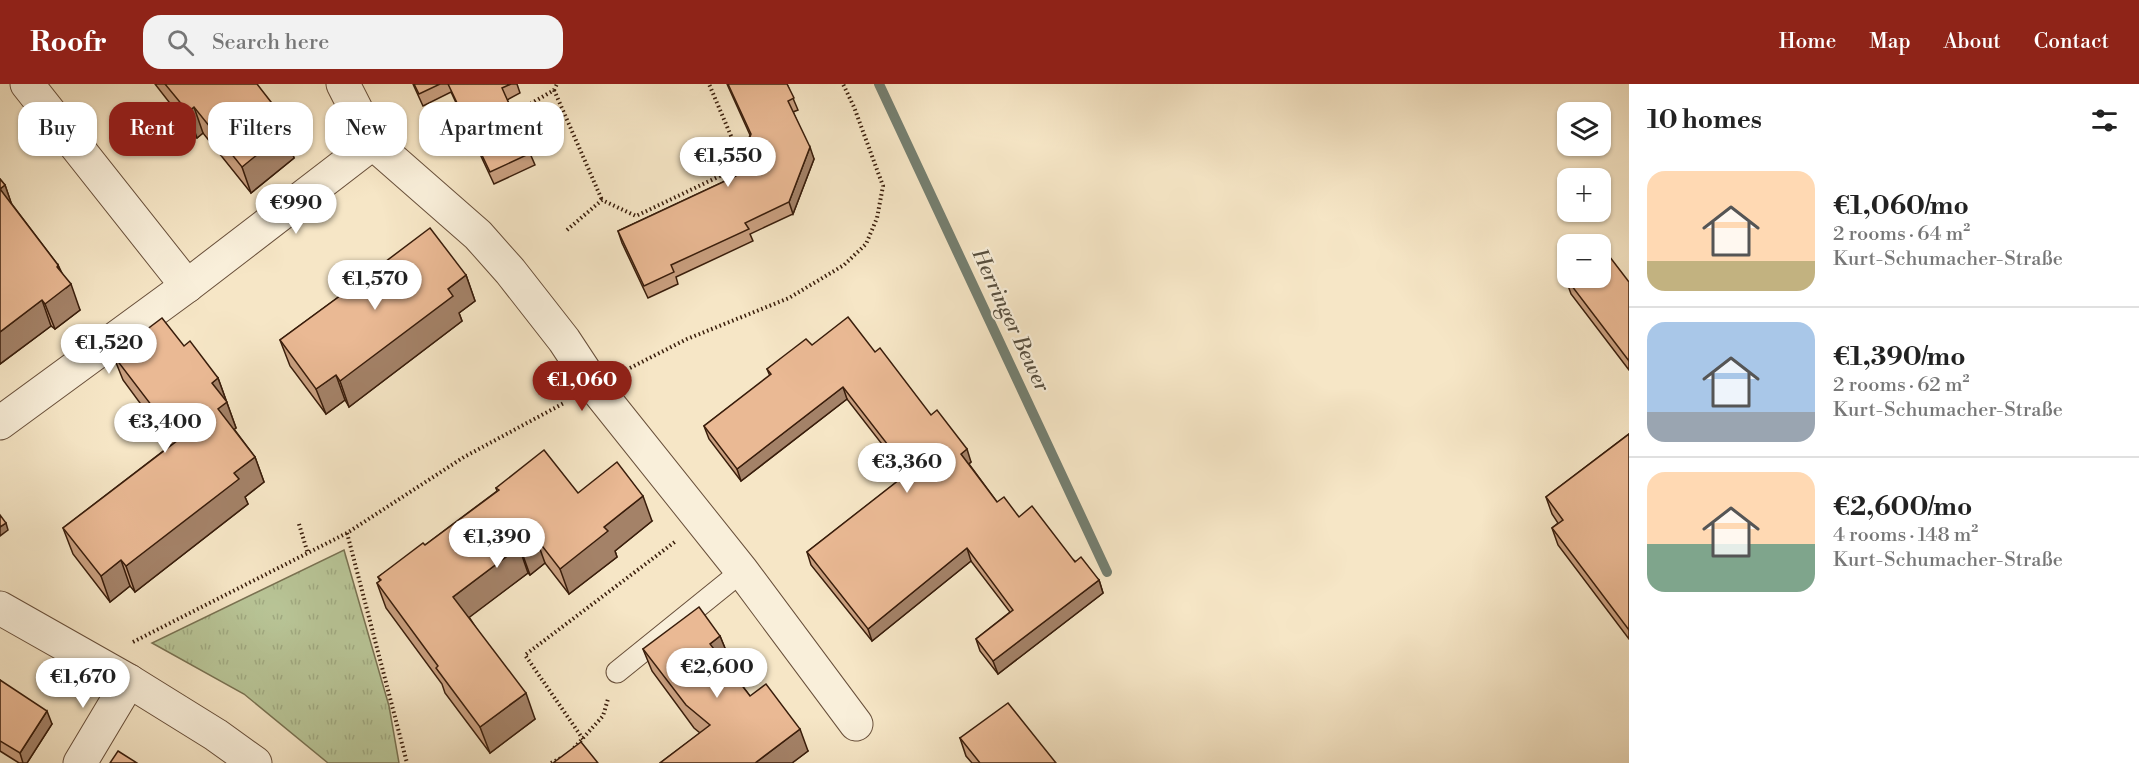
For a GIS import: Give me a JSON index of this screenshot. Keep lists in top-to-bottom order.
{
  "water": ["Herringer Bewer"],
  "page": {
    "header": "Roofr",
    "search": "Search here",
    "nav": [
      "Home",
      "Map",
      "About",
      "Contact"
    ],
    "heading": "10 homes",
    "map_buttons": ["+", "−"],
    "chip": [
      "Buy",
      "Rent",
      "Filters",
      "New",
      "Apartment"
    ],
    "price": [
      "€1,550",
      "€990",
      "€1,570",
      "€1,520",
      "€1,060",
      "€3,400",
      "€3,360",
      "€1,390",
      "€2,600",
      "€1,670"
    ],
    "list": [
      {
        "name": "€1,060/mo",
        "note": "2 rooms · 64 m² · Kurt-Schumacher-Straße"
      },
      {
        "name": "€1,390/mo",
        "note": "2 rooms · 62 m² · Kurt-Schumacher-Straße"
      },
      {
        "name": "€2,600/mo",
        "note": "4 rooms · 148 m² · Kurt-Schumacher-Straße"
      }
    ]
  }
}
